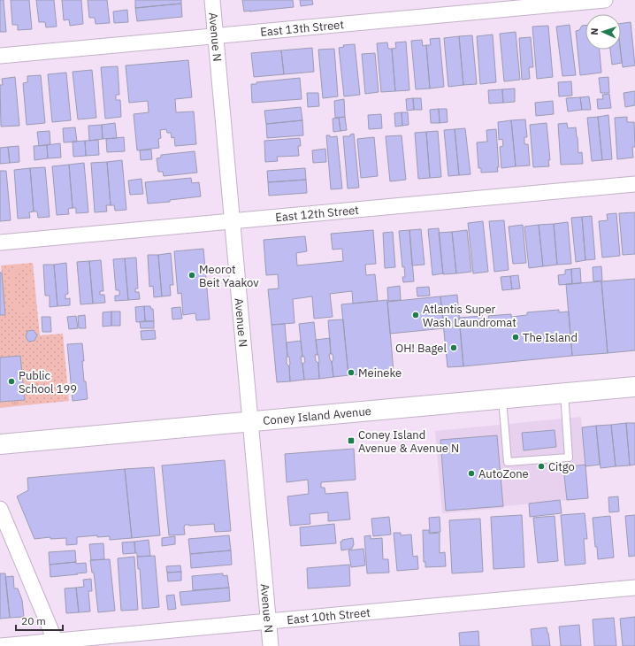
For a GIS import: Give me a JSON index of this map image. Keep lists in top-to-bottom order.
{
  "streets": {
    "main road": ["Coney Island Avenue"],
    "street": [
      "East 13th Street",
      "Avenue N",
      "East 12th Street",
      "East 10th Street"
    ]
  },
  "crossings": [
    ["East 13th Street", "Avenue N"],
    ["Avenue N", "East 12th Street"],
    ["Avenue N", "Coney Island Avenue"],
    ["Avenue N", "East 10th Street"]
  ],
  "places": {
    "other": [
      "Meorot Beit Yaakov",
      "Atlantis Super Wash Laundromat",
      "The Island",
      "OH! Bagel",
      "Meineke",
      "Public School 199",
      "Citgo",
      "AutoZone"
    ],
    "transit": ["Coney Island Avenue & Avenue N"]
  },
  "scale_bar": "20 m",
  "north": "left"
}
